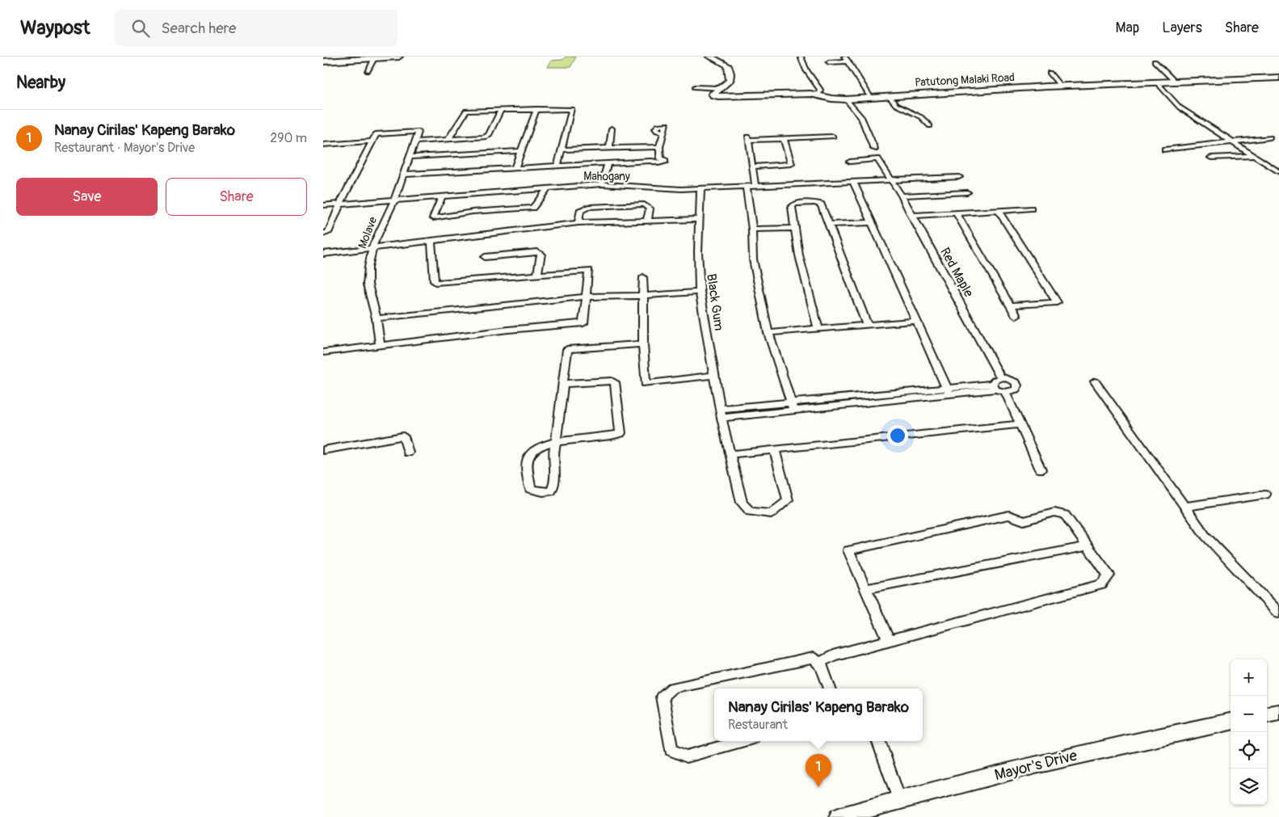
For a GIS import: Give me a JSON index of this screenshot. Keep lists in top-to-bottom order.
{
  "streets": {
    "street": [
      "Patutong Malaki Road",
      "Mahogany",
      "Molave",
      "Red Maple",
      "Black Gum",
      "Mayor's Drive"
    ]
  },
  "crossings": [
    ["Mahogany", "Molave"],
    ["Mahogany", "Red Maple"],
    ["Mahogany", "Black Gum"]
  ],
  "page": {
    "header": "Waypost",
    "search": "Search here",
    "nav": ["Map", "Layers", "Share"],
    "heading": "Nearby",
    "list": [
      {
        "mark": "1",
        "name": "Nanay Cirilas' Kapeng Barako",
        "note": "Restaurant · Mayor's Drive",
        "value": "290 m"
      }
    ],
    "buttons": ["Save", "Share"],
    "map_buttons": ["+", "−"],
    "popup": ["Nanay Cirilas' Kapeng Barako", "Restaurant"],
    "pins": "1"
  }
}
